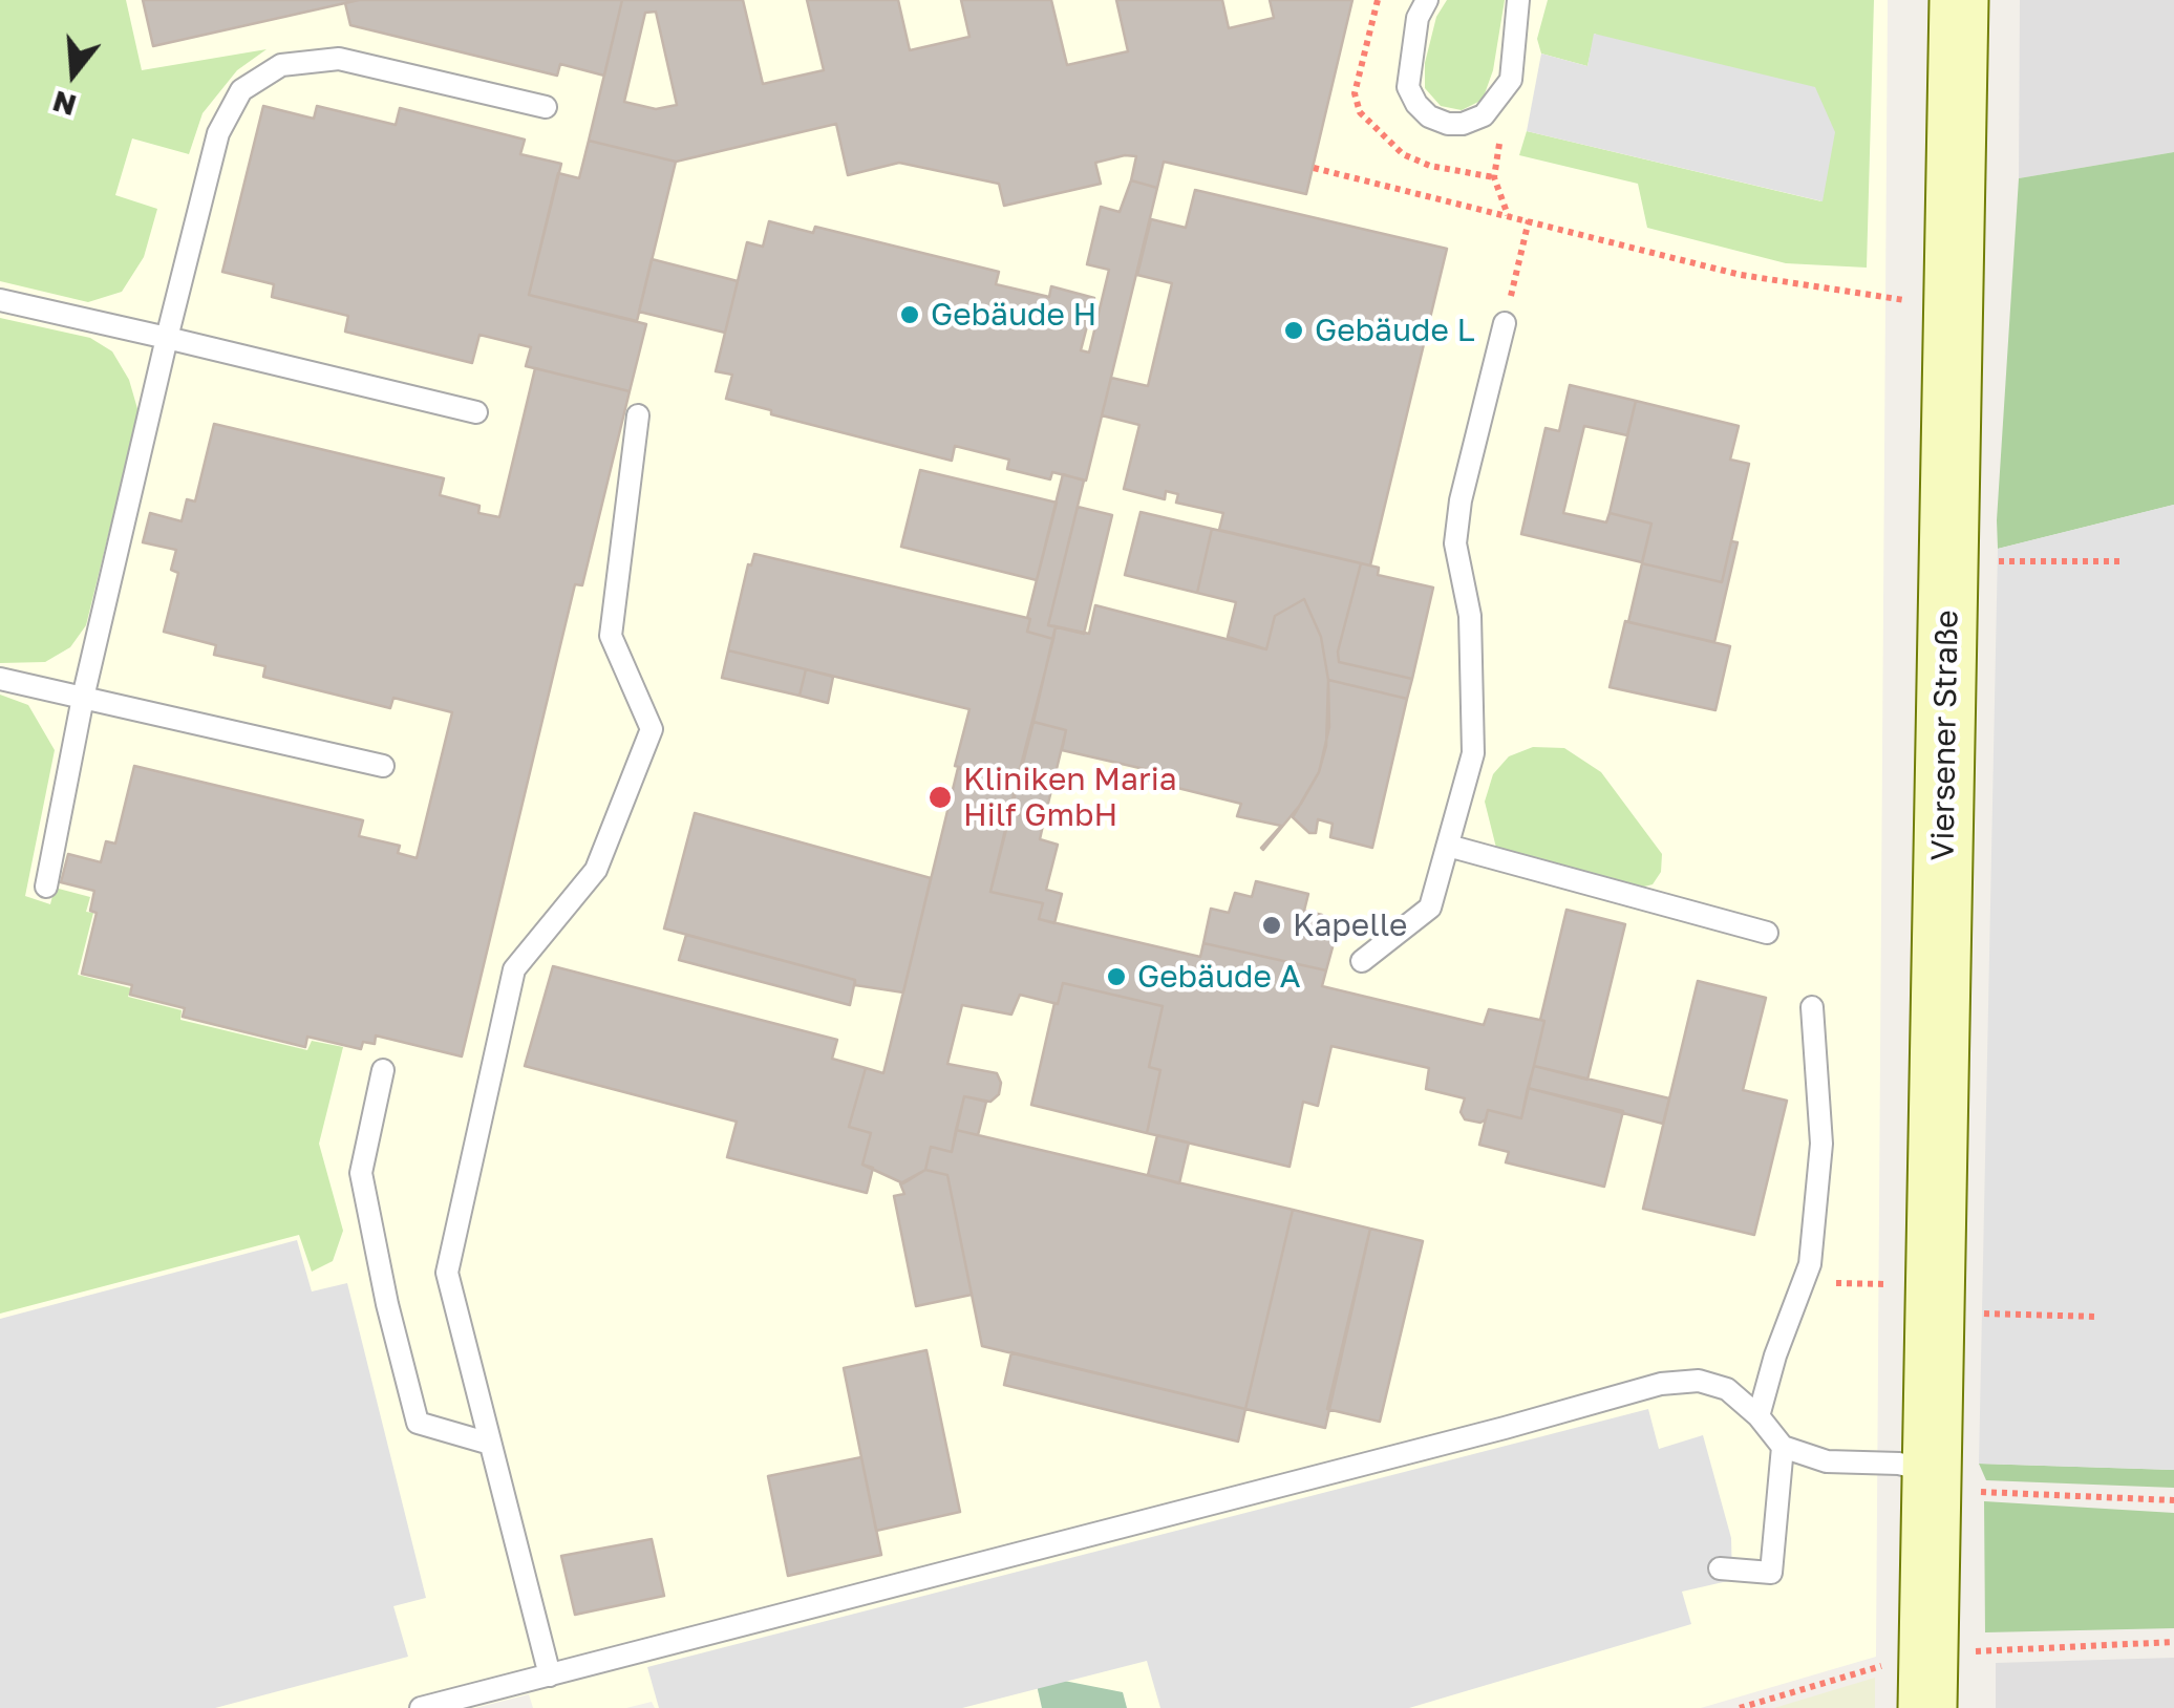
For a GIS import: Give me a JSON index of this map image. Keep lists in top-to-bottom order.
{
  "streets": {
    "main road": ["Viersener Straße"]
  },
  "places": [
    "Gebäude H",
    "Gebäude L",
    "Kliniken Maria Hilf GmbH",
    "Kapelle",
    "Gebäude A"
  ],
  "north": "bottom"
}
